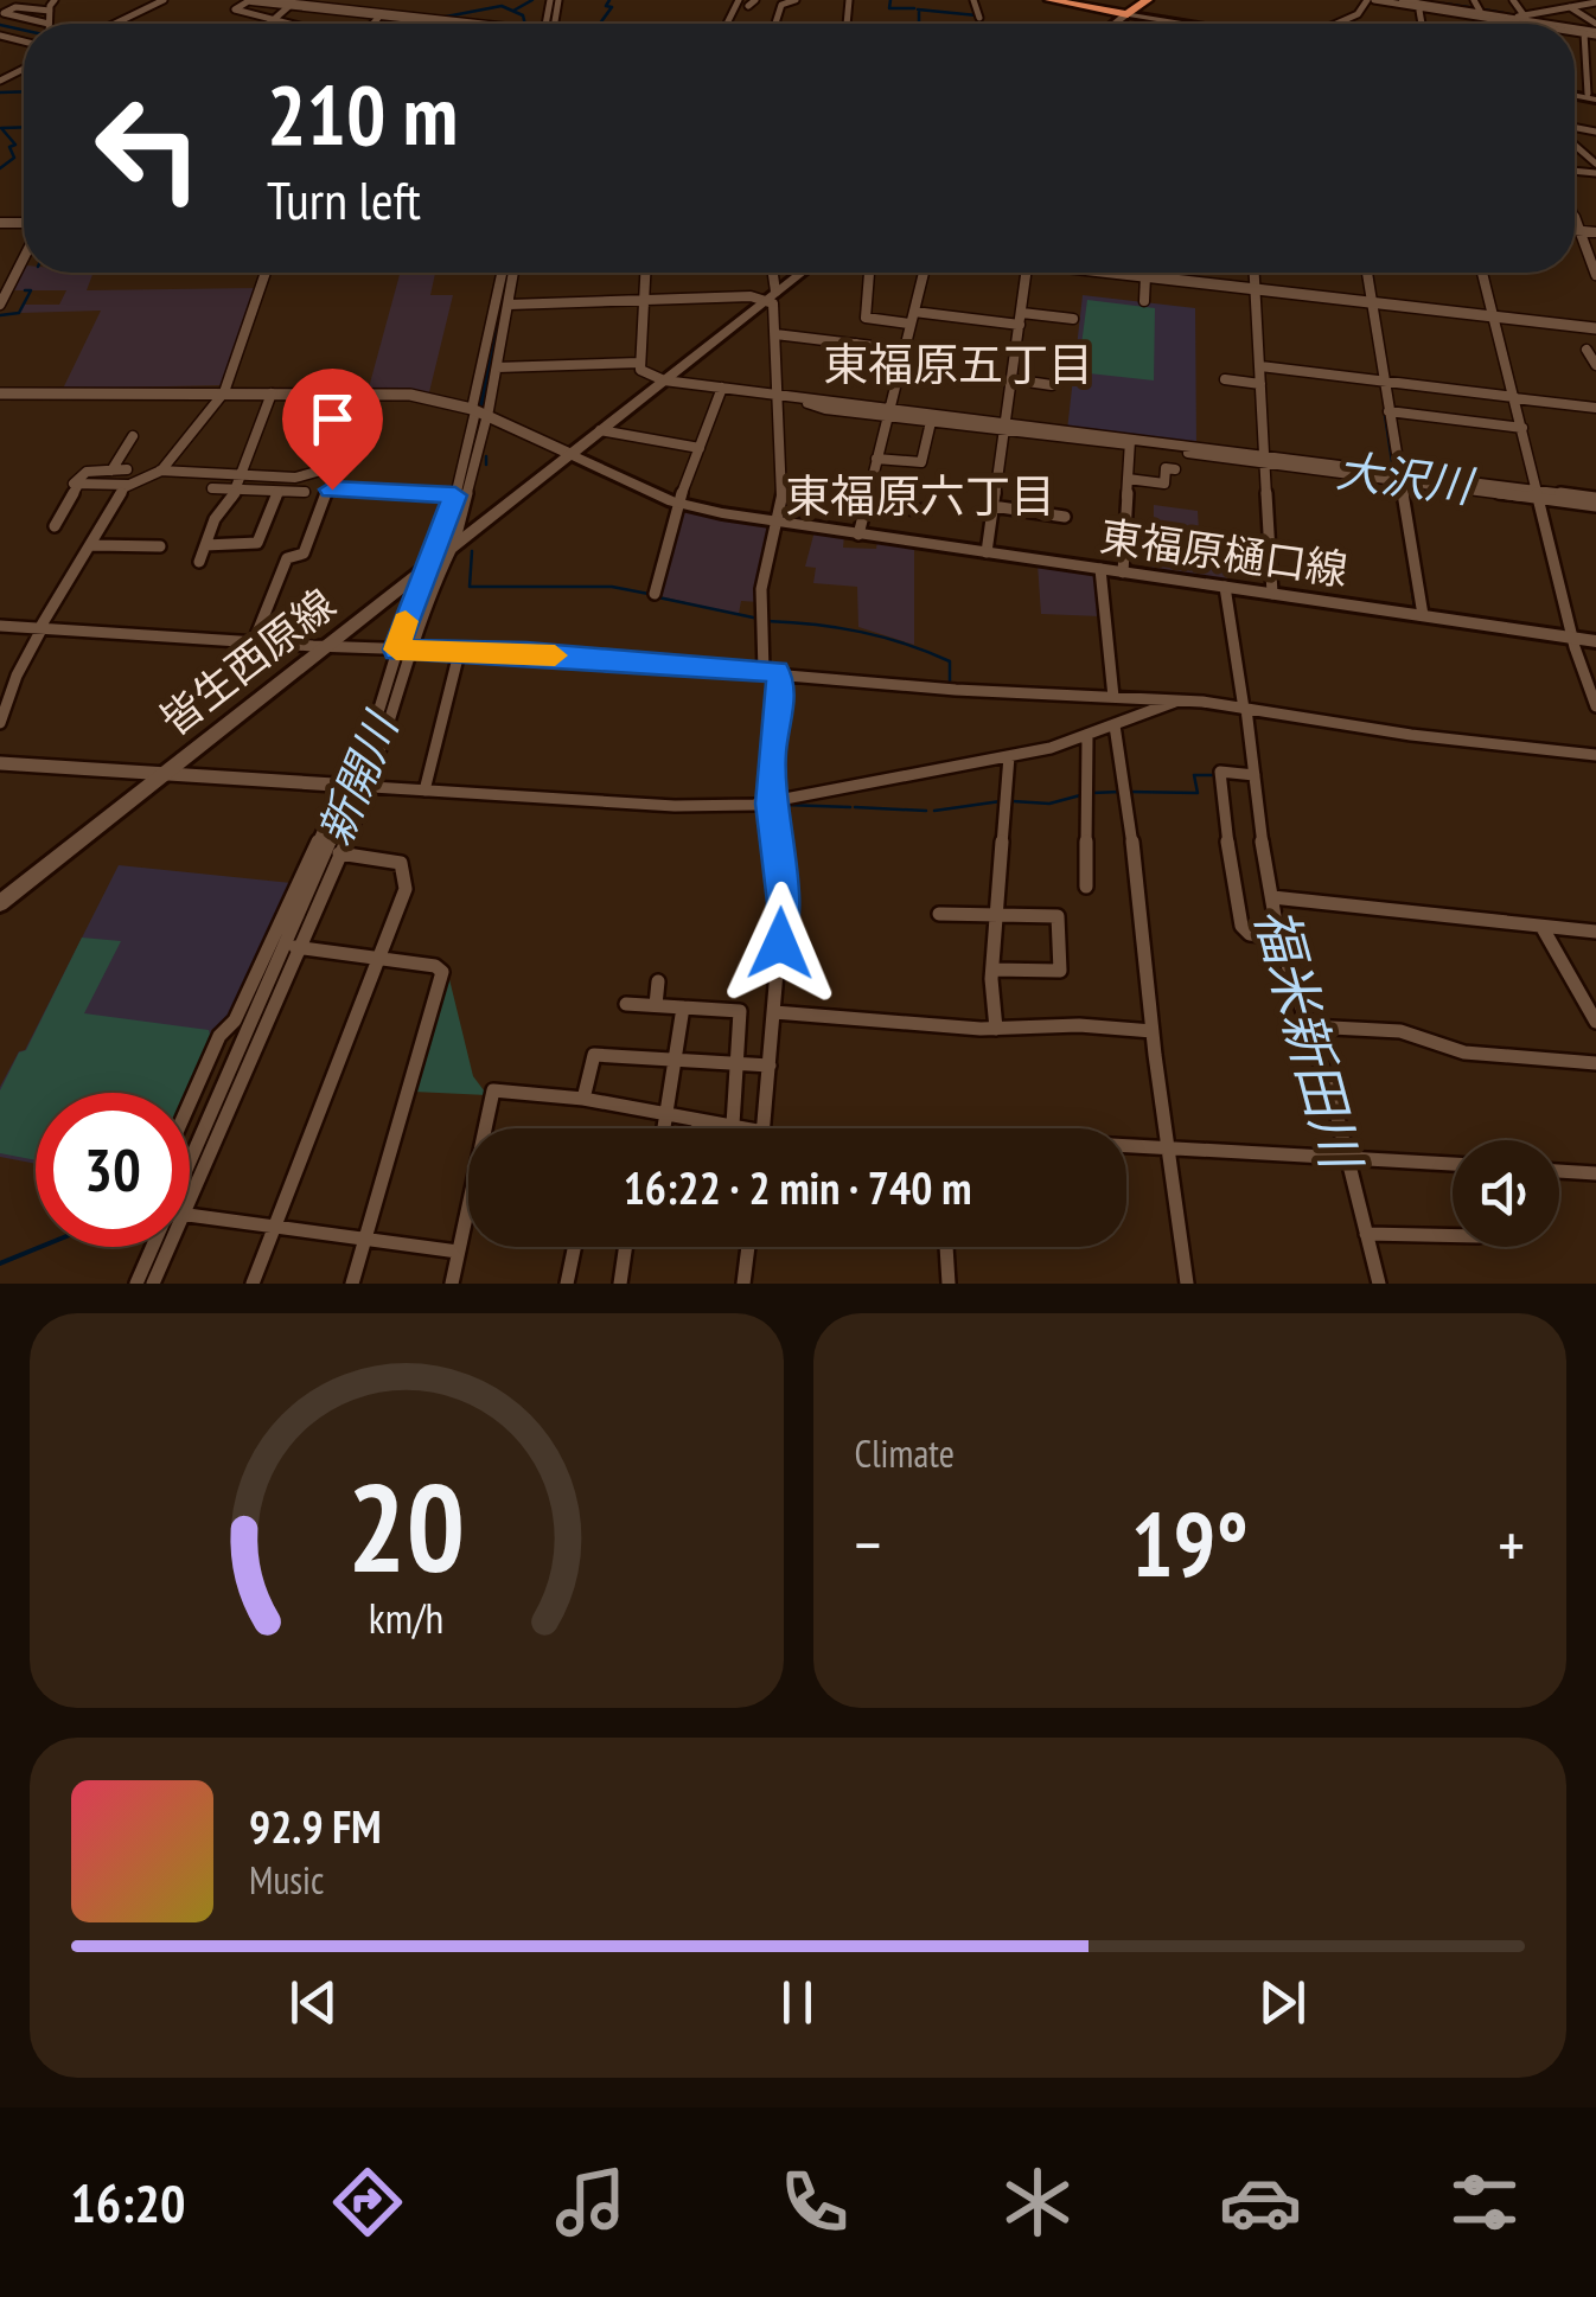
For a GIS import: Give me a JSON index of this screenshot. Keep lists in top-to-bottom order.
{
  "streets": {
    "main road": ["東福原樋口線", "皆生西原線"]
  },
  "crossings": [
    ["東福原樋口線", "皆生西原線"]
  ],
  "districts": ["東福原五丁目", "東福原六丁目"],
  "water": ["大沢川", "新開川", "福米新田川"],
  "page": {
    "turn": ["210 m", "Turn left"],
    "limit": "30",
    "trip": "16:22 · 2 min · 740 m",
    "tile": "Climate",
    "heat": ["−", "19°", "+"],
    "song": ["92.9 FM", "Music"],
    "tabs": "16:20",
    "gauge": ["20", "km/h"]
  }
}
